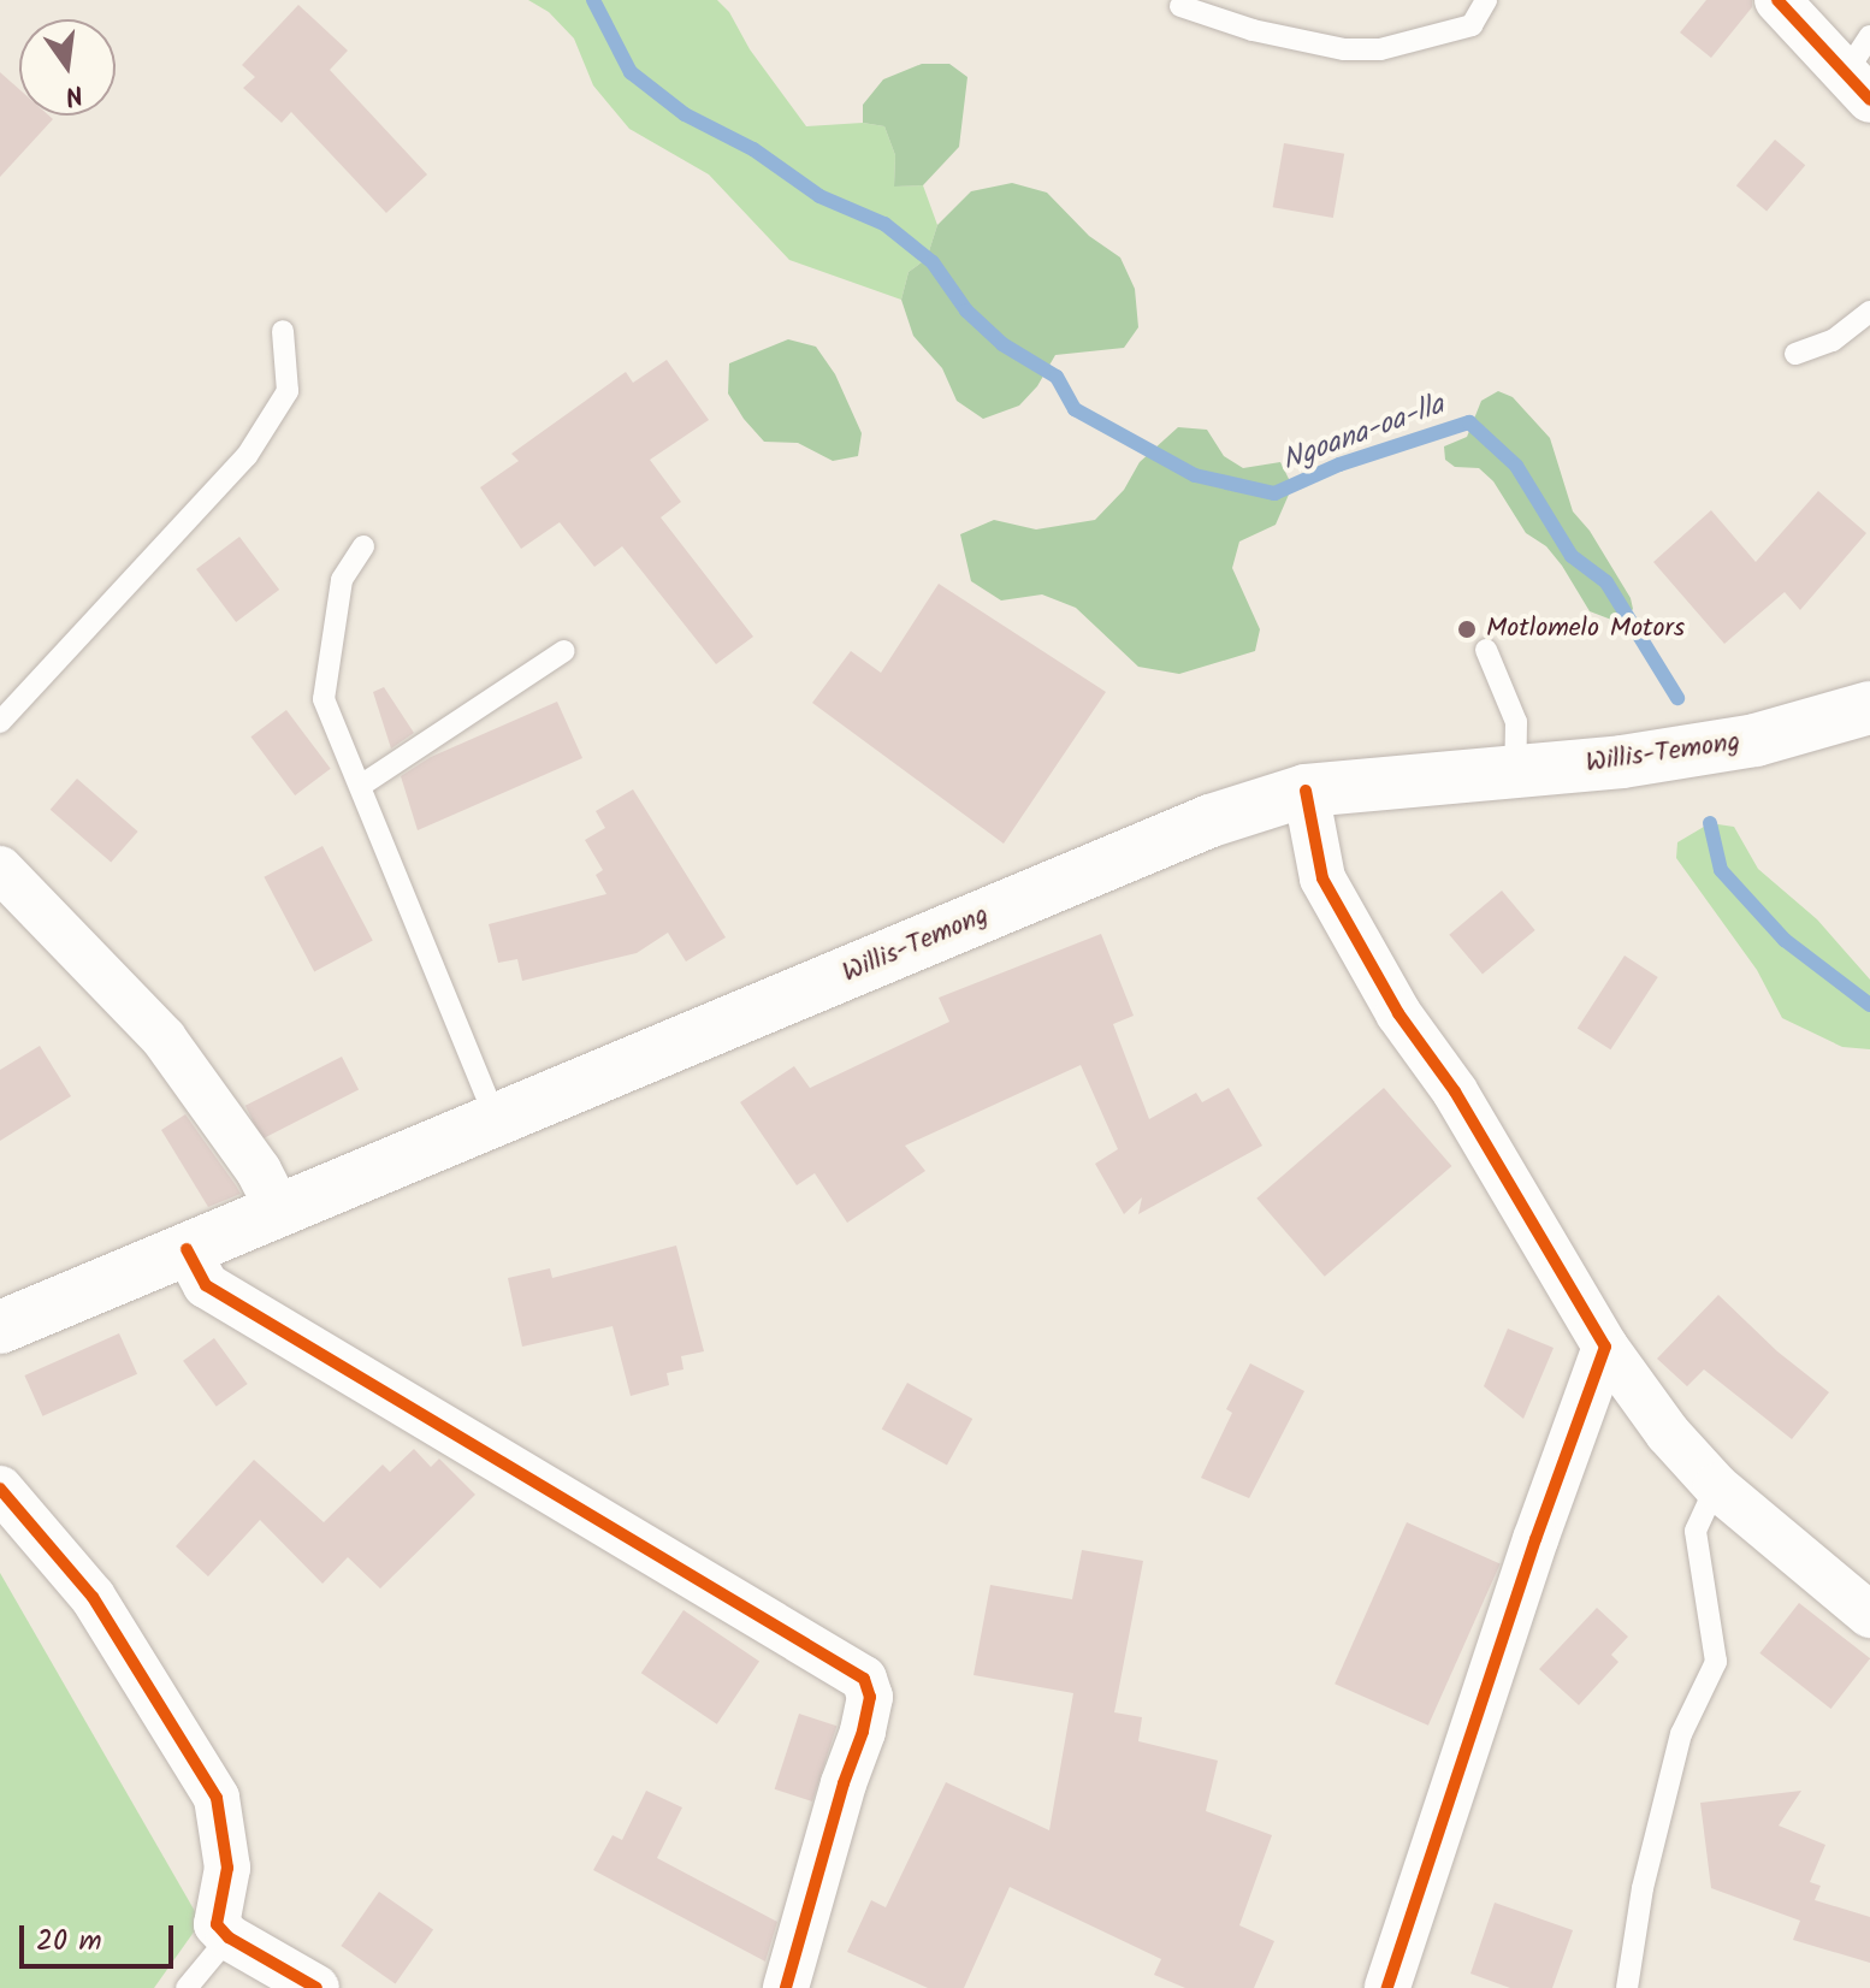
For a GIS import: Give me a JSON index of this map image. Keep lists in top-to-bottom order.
{
  "streets": {
    "main road": ["Willis-Temong"]
  },
  "water": ["Ngoana-oa-lla"],
  "places": ["Motlomelo Motors"],
  "scale_bar": "20 m",
  "north": "bottom"
}
